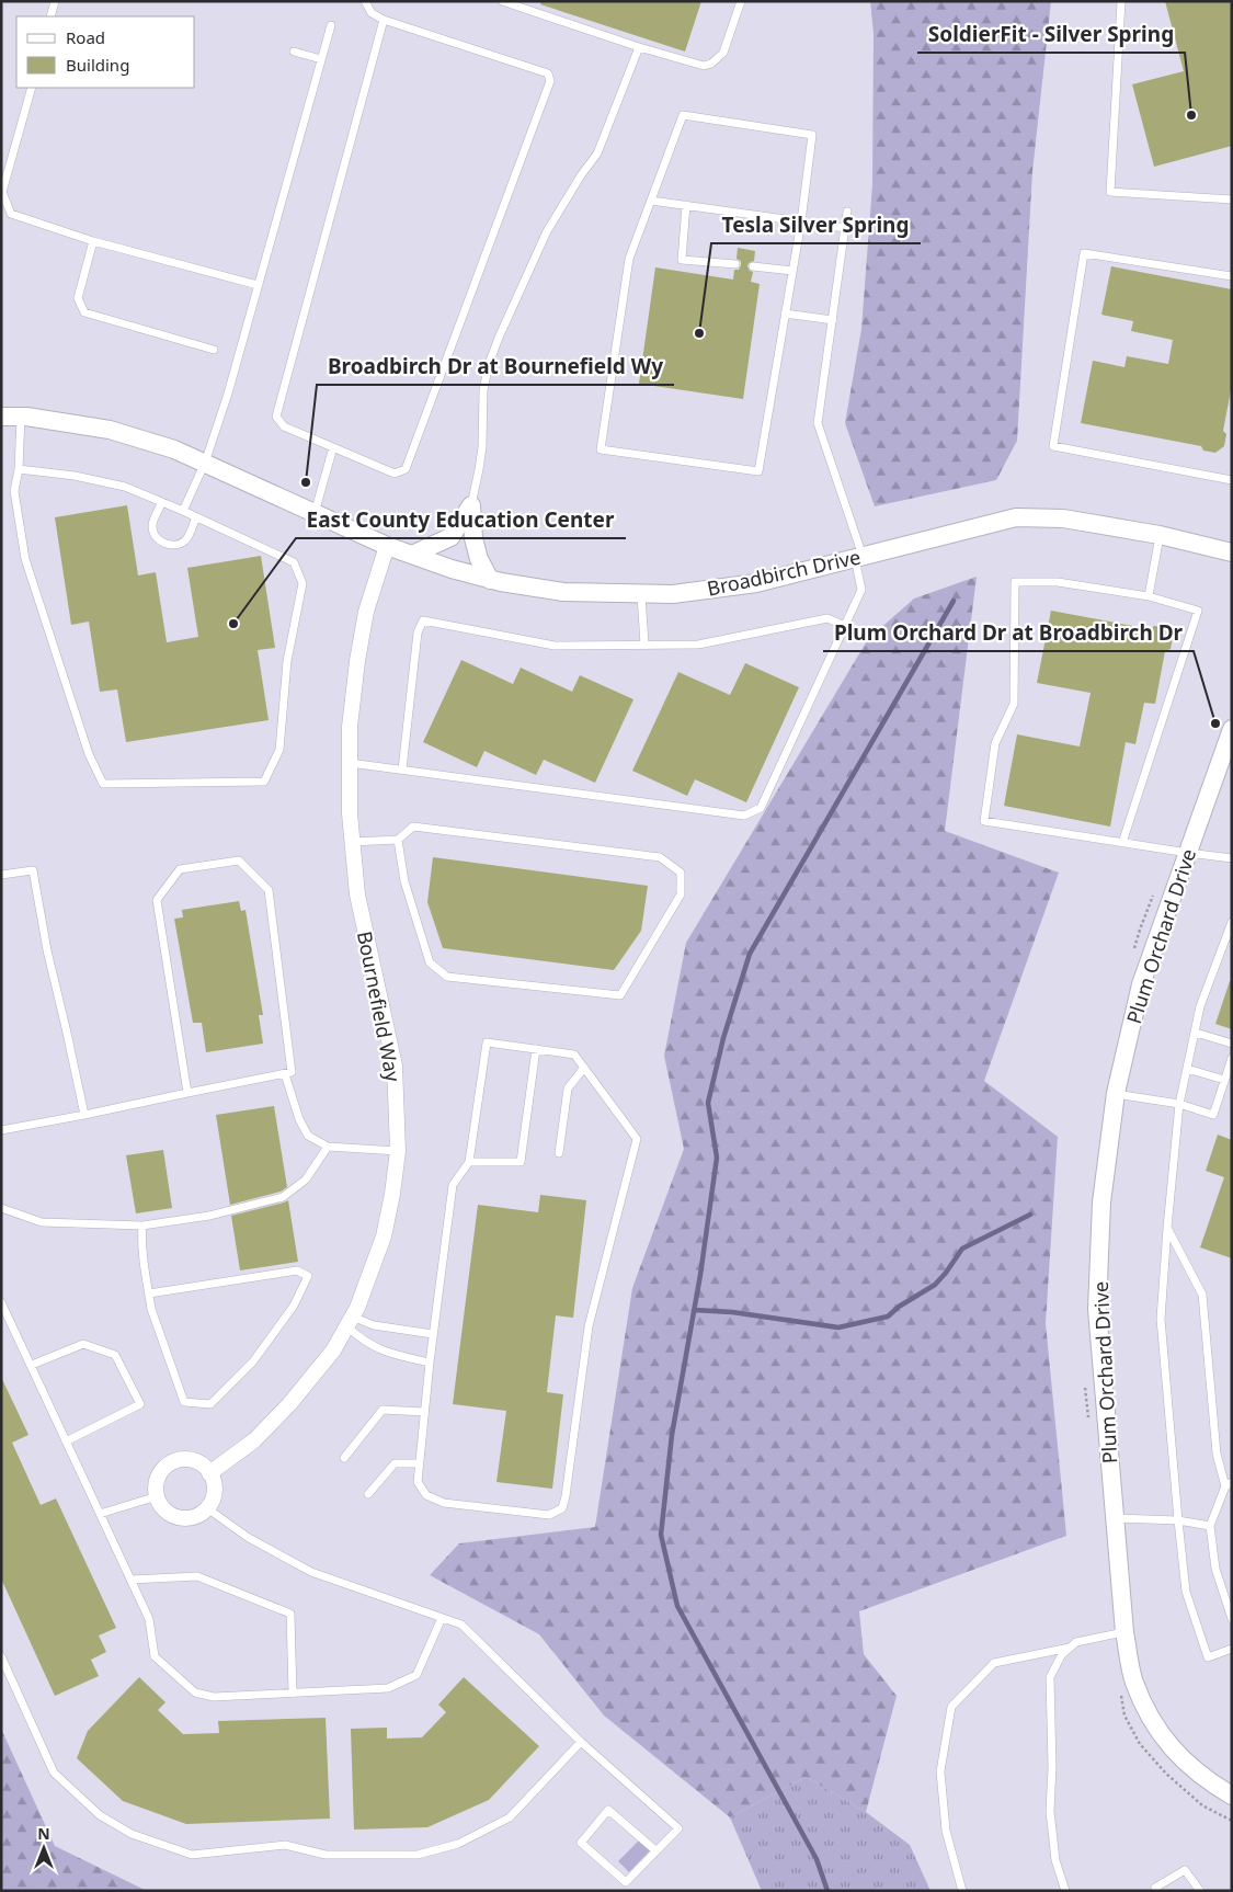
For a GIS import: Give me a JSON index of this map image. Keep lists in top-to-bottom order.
{
  "streets": {
    "street": ["Broadbirch Drive", "Plum Orchard Drive", "Bournefield Way"]
  },
  "crossings": [
    ["Broadbirch Drive", "Bournefield Way"]
  ],
  "places": [
    "SoldierFit - Silver Spring",
    "Tesla Silver Spring",
    "Broadbirch Dr at Bournefield Wy",
    "East County Education Center",
    "Plum Orchard Dr at Broadbirch Dr"
  ],
  "legend": ["Road", "Building"],
  "north": "top"
}
